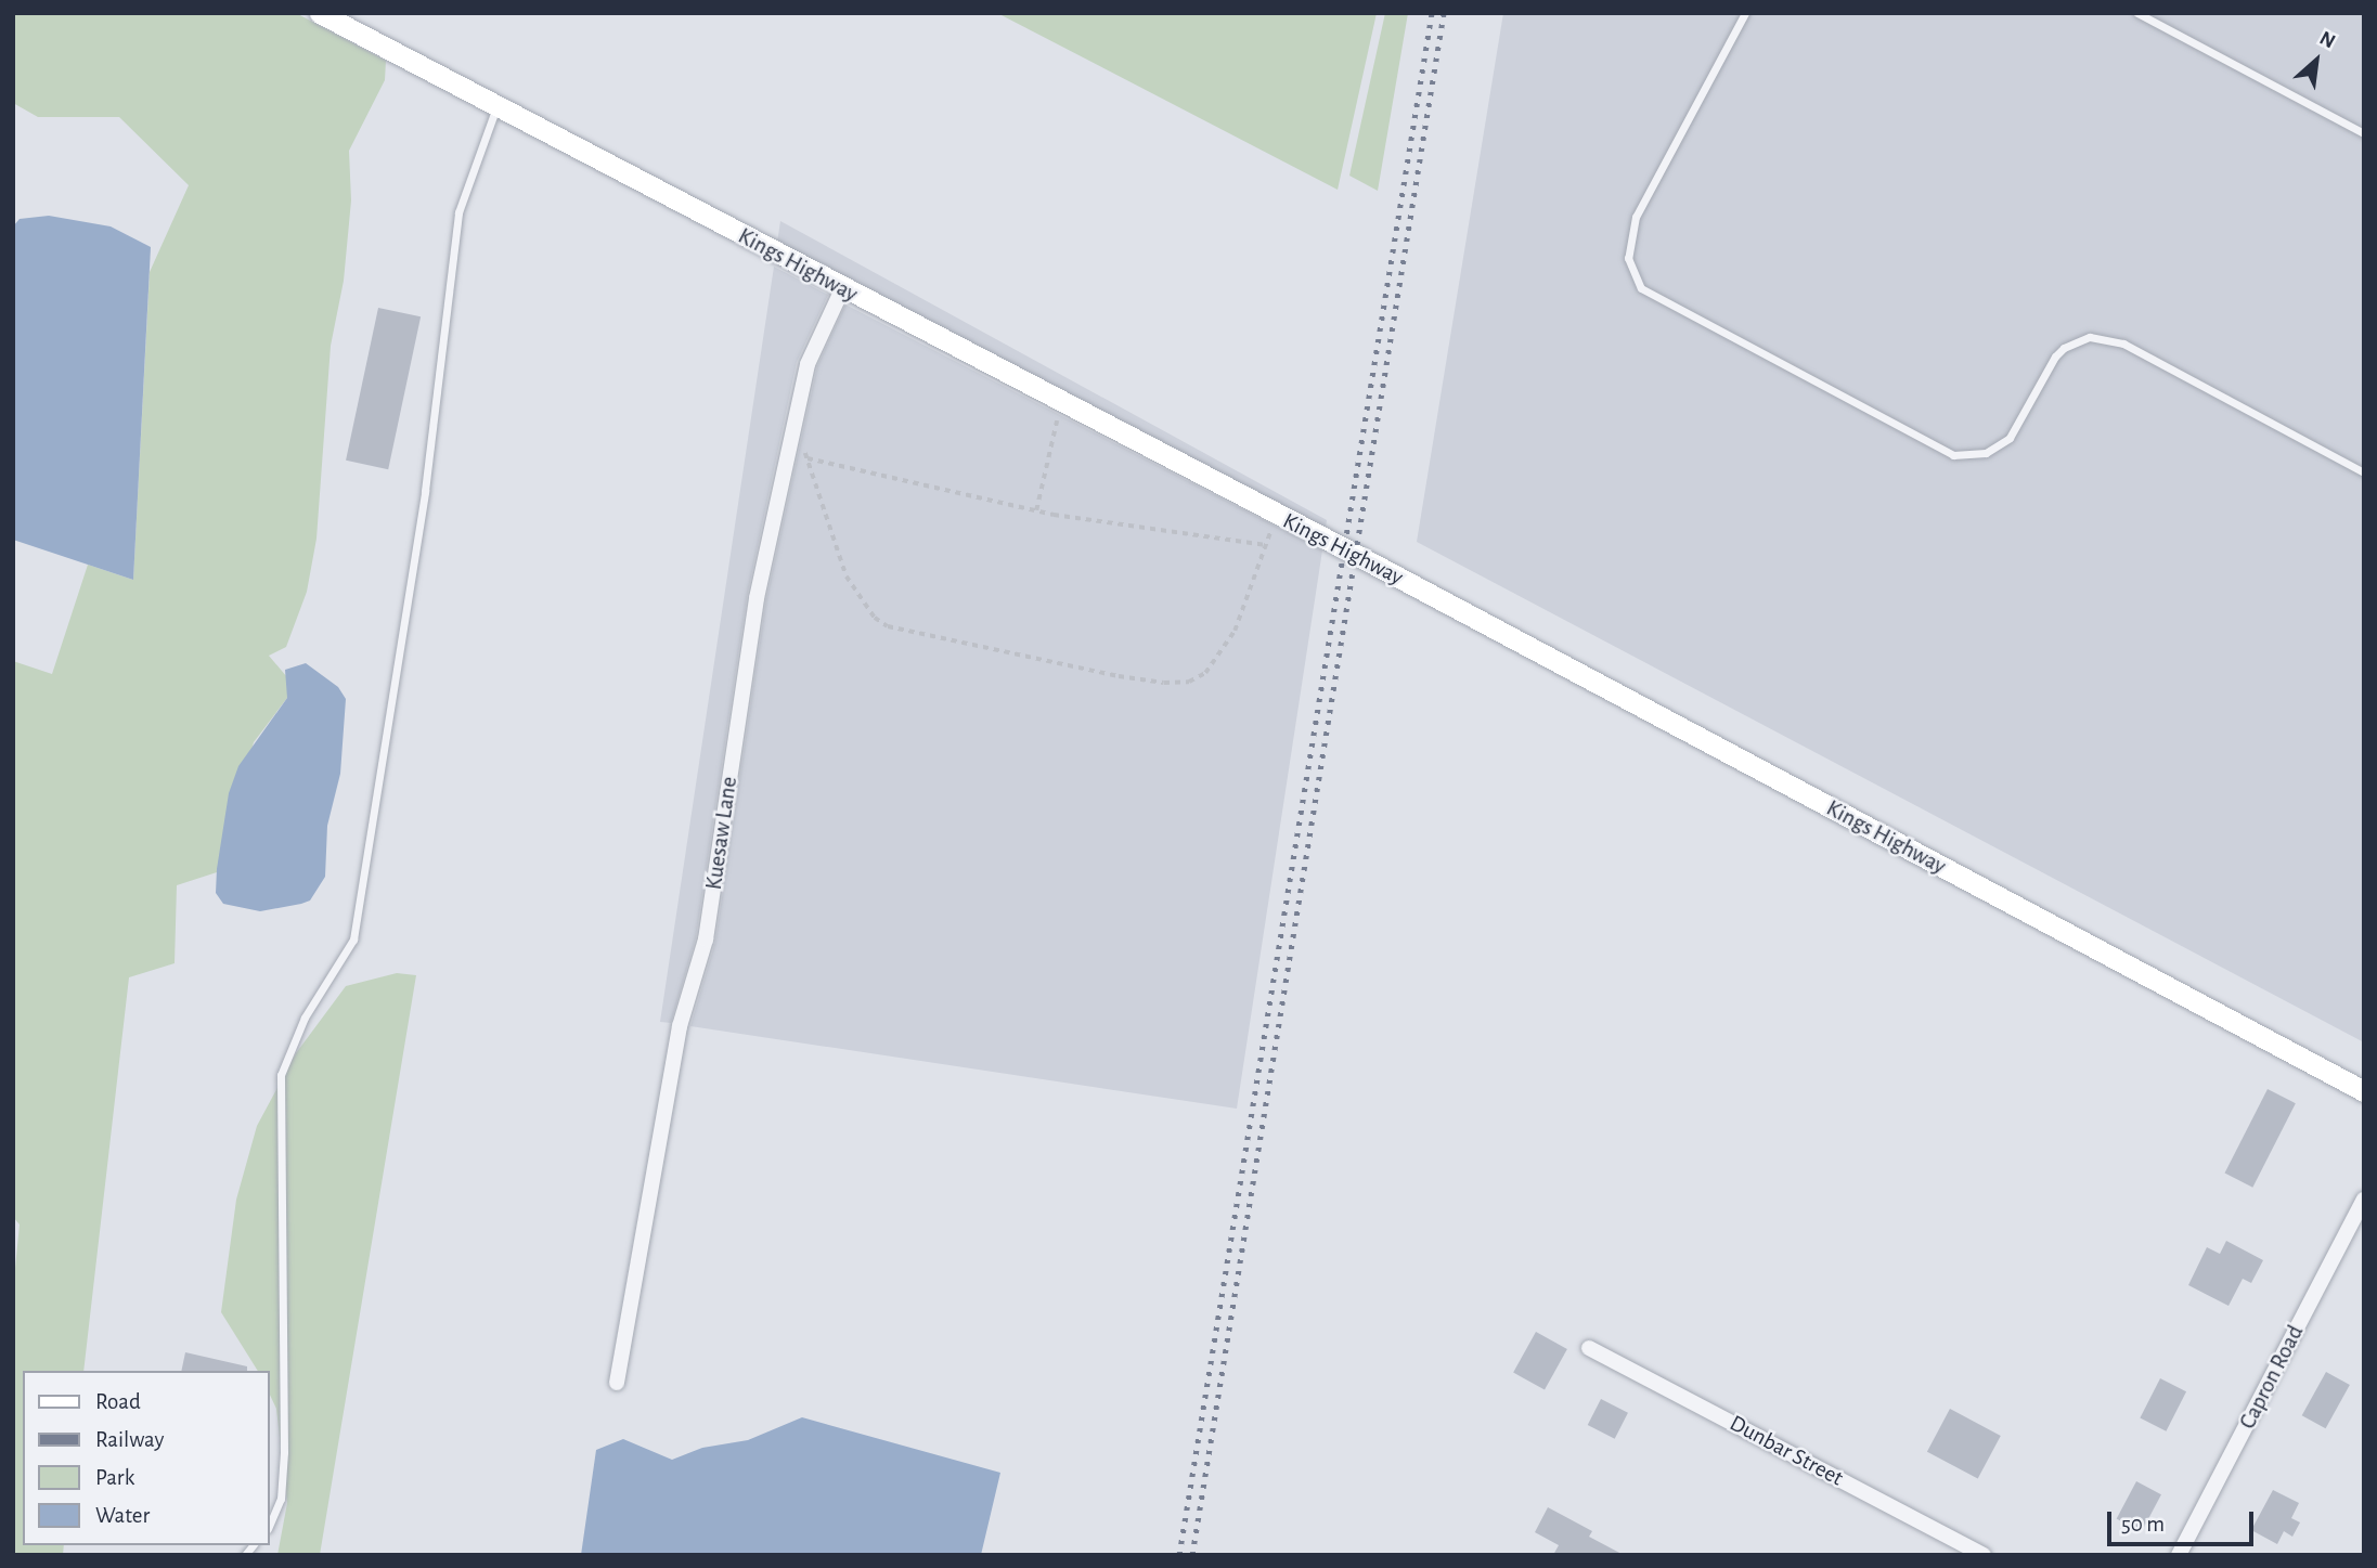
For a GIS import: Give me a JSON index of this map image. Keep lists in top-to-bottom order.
{
  "streets": {
    "street": [
      "Kings Highway",
      "Kuesaw Lane",
      "Capron Road",
      "Dunbar Street"
    ]
  },
  "crossings": [
    ["Kings Highway", "Kuesaw Lane"]
  ],
  "legend": [
    "Road",
    "Railway",
    "Park",
    "Water"
  ],
  "scale_bar": "50 m",
  "north": "top right"
}
